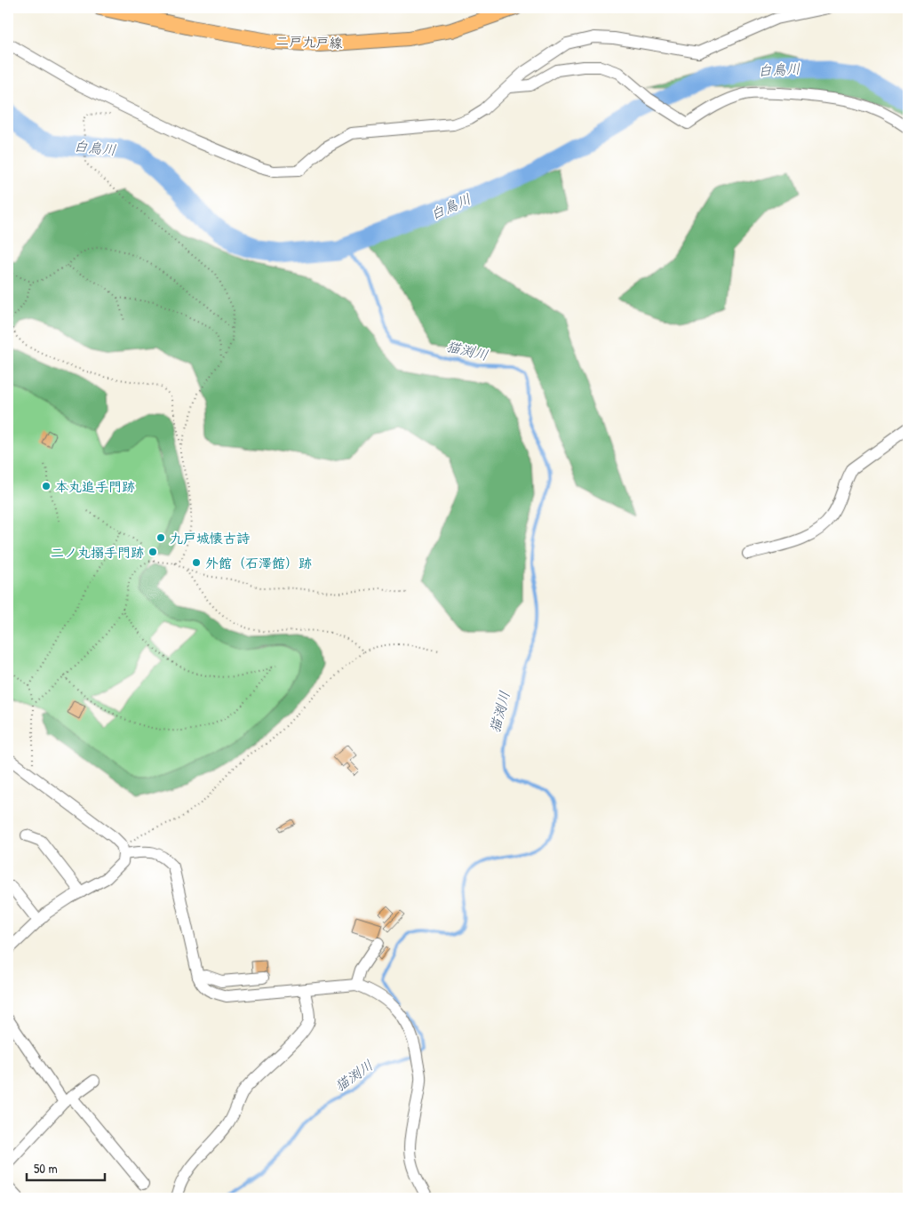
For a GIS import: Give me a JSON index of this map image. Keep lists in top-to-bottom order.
{
  "streets": {
    "main road": ["二戸九戸線"]
  },
  "water": ["白鳥川", "猫渕川"],
  "places": [
    "本丸追手門跡",
    "九戸城懐古詩",
    "二ノ丸搦手門跡",
    "外館（石澤館）跡"
  ],
  "scale_bar": "50 m"
}
